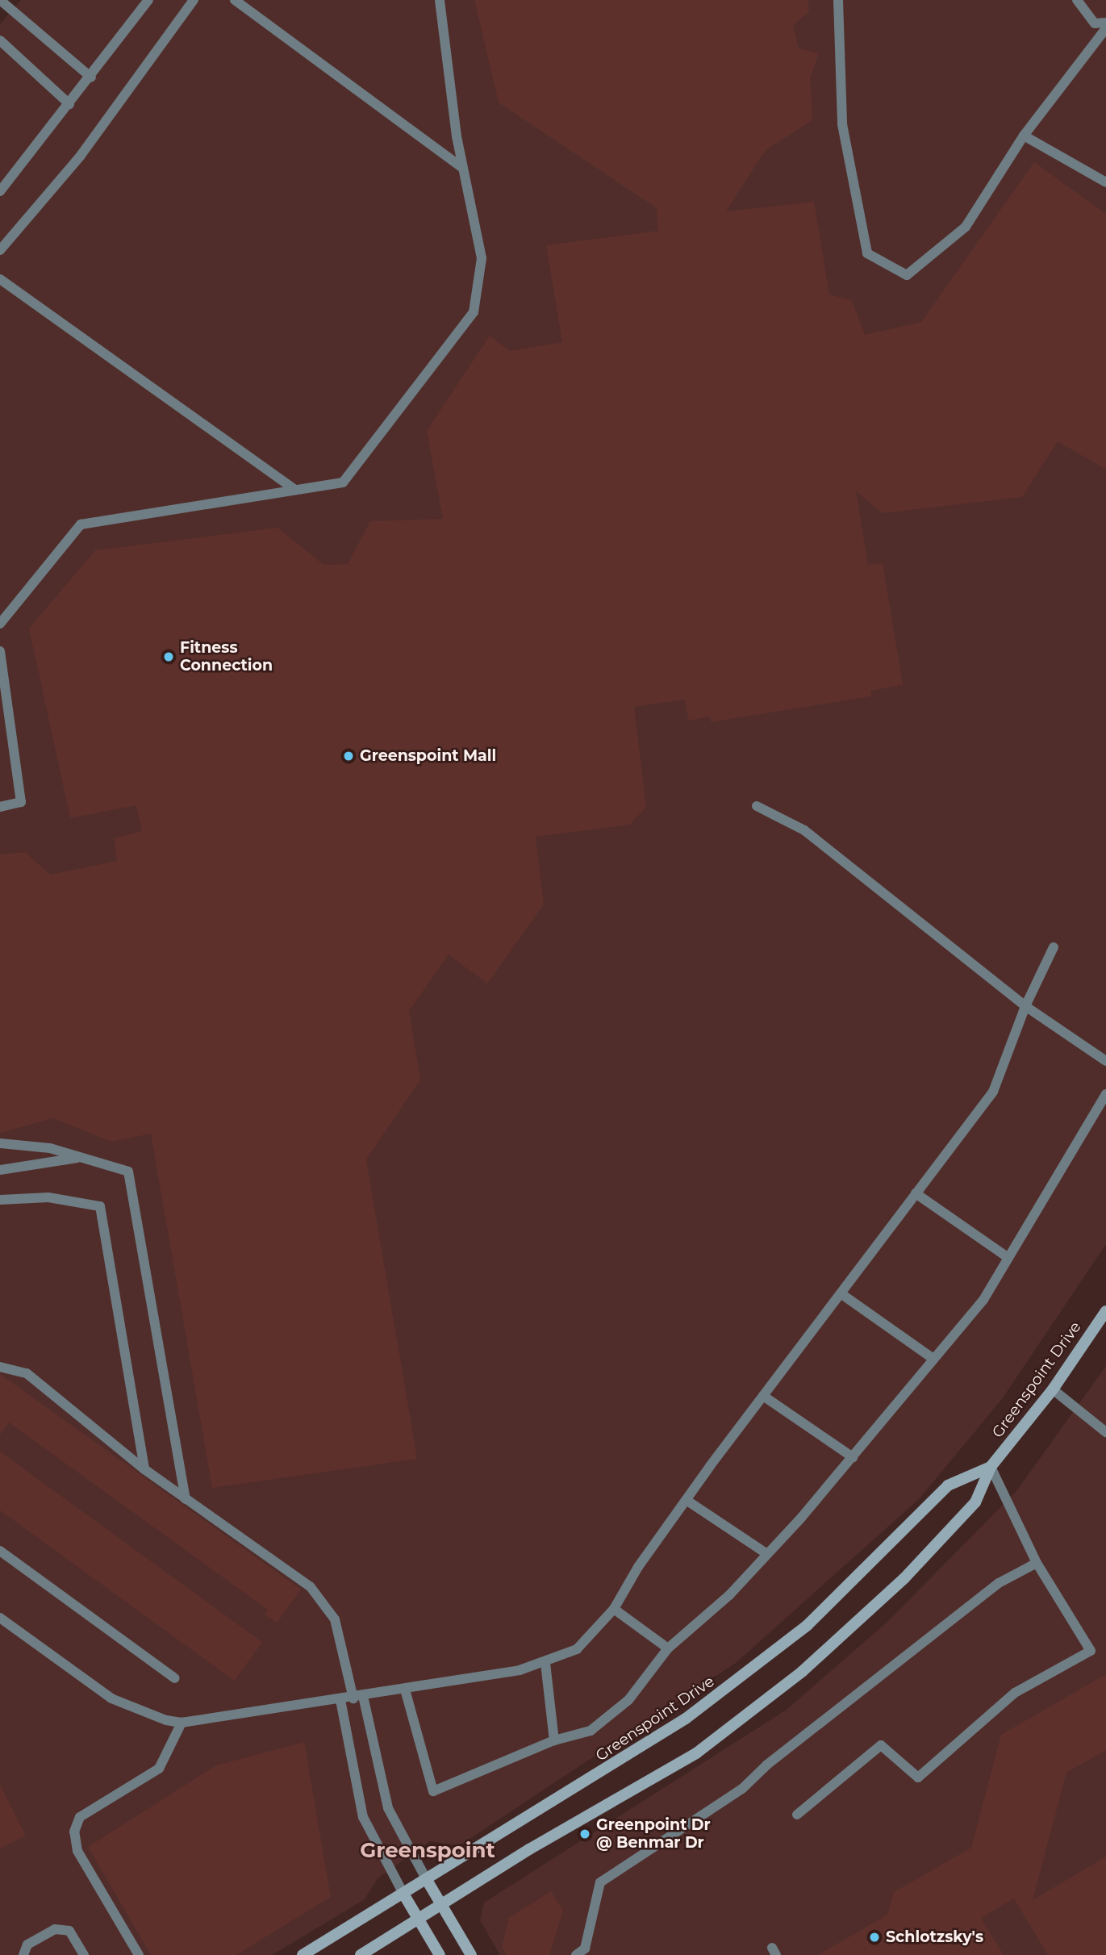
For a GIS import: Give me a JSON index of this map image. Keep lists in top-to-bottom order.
{
  "streets": {
    "street": ["Greenspoint Drive"]
  },
  "districts": ["Greenspoint"],
  "places": [
    "Fitness Connection",
    "Greenspoint Mall",
    "Greenpoint Dr @ Benmar Dr",
    "Schlotzsky's"
  ]
}
